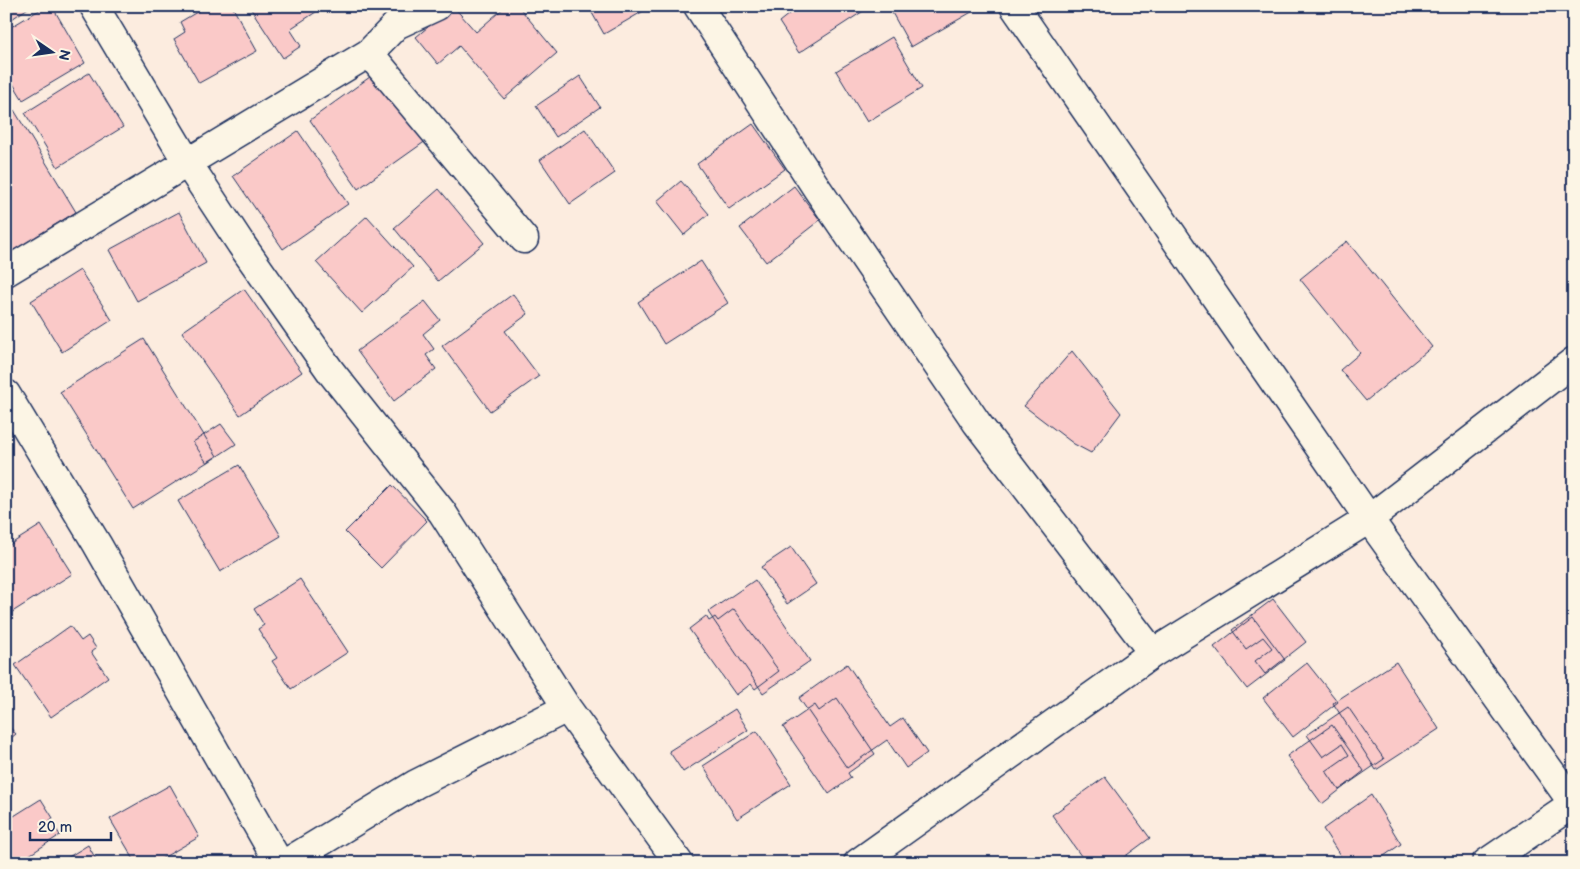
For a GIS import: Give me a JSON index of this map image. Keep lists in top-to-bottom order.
{
  "scale_bar": "20 m",
  "north": "right"
}
